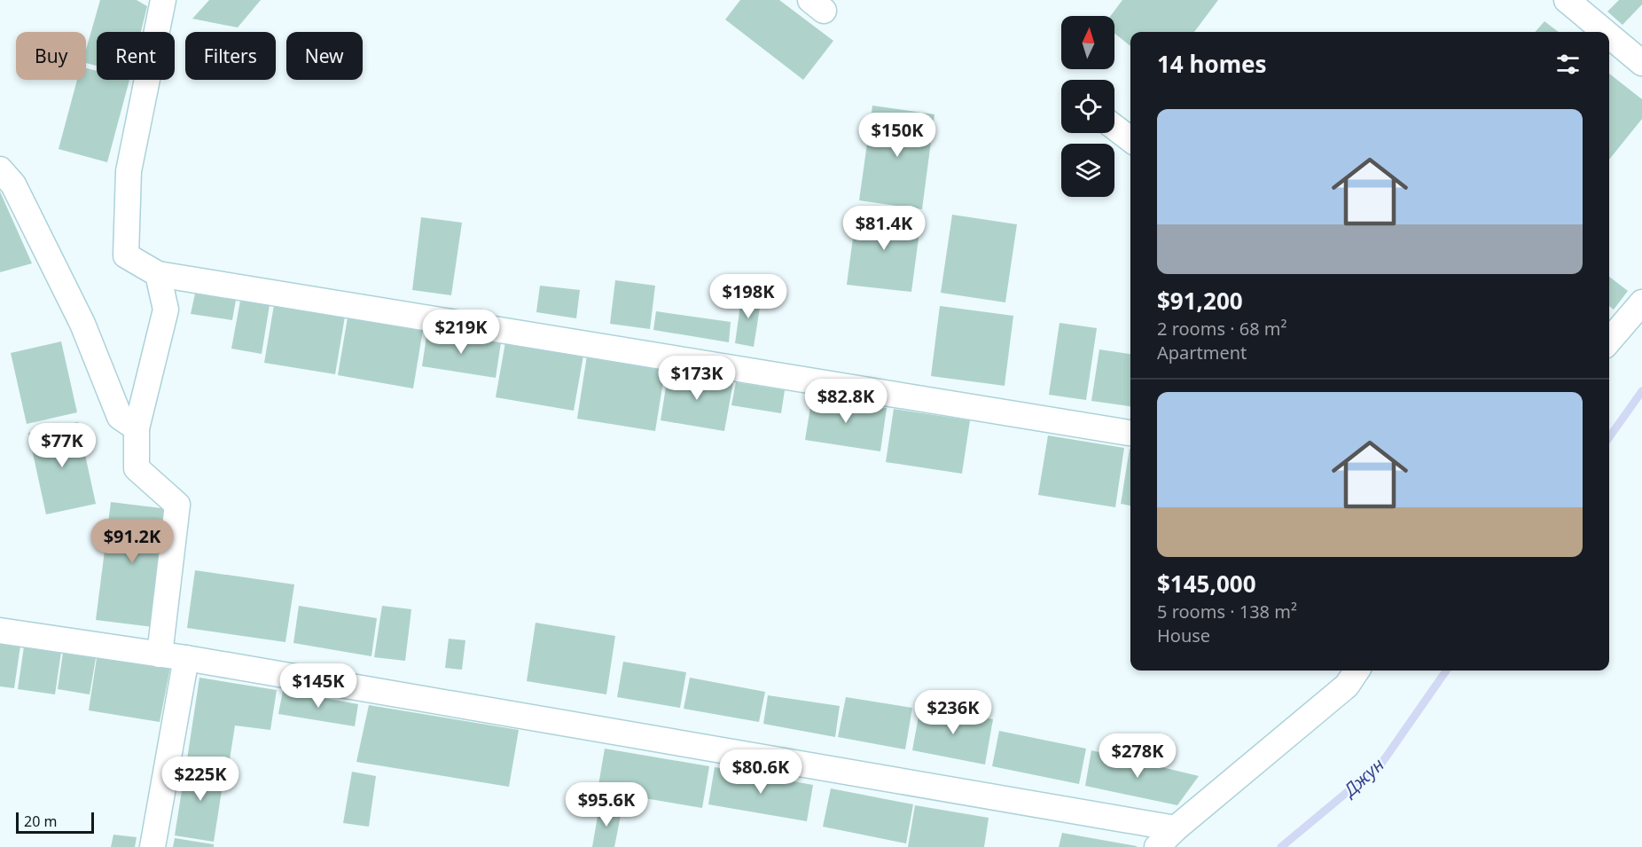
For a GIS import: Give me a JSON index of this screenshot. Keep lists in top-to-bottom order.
{
  "water": ["Джун"],
  "scale_bar": "20 m",
  "north": "top",
  "page": {
    "chip": [
      "Buy",
      "Rent",
      "Filters",
      "New"
    ],
    "heading": "14 homes",
    "list": [
      {
        "name": "$91,200",
        "note": "2 rooms · 68 m² · Apartment"
      },
      {
        "name": "$145,000",
        "note": "5 rooms · 138 m² · House"
      }
    ],
    "price": [
      "$150K",
      "$81.4K",
      "$198K",
      "$219K",
      "$173K",
      "$82.8K",
      "$77K",
      "$91.2K",
      "$145K",
      "$236K",
      "$278K",
      "$80.6K",
      "$225K",
      "$95.6K"
    ],
    "scale": "20 m"
  }
}
